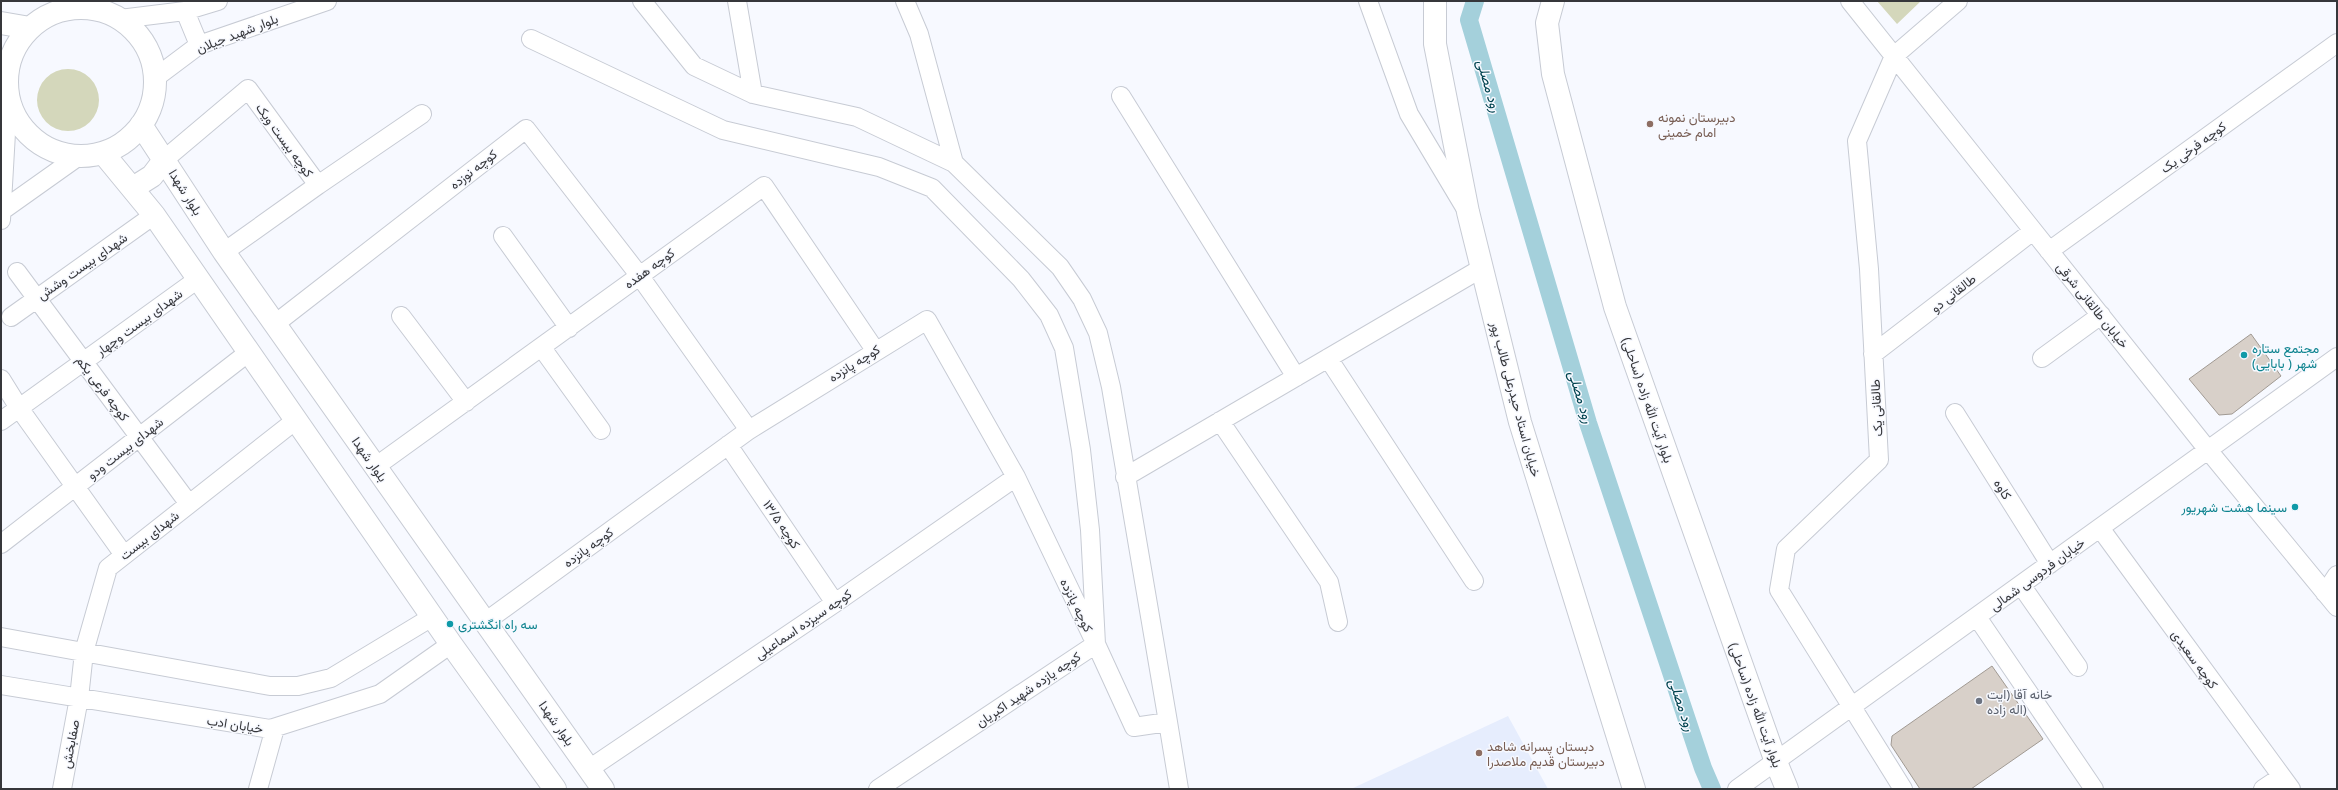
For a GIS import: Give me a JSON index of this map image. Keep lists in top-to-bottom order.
{
  "streets": {
    "main road": ["بلوار شهدا", "خیابان استاد حیدرعلی طالب پور", "بلوار آیت الله زاده (ساحلی)"],
    "street": [
      "بلوار شهید جیلان",
      "کوچه بیست ویک",
      "کوچه فرخی یک",
      "کوچه نوزده",
      "شهدای بیست وشش",
      "کوچه هفده",
      "طالقانی دو",
      "خیابان طالقانی شرقی",
      "شهدای بیست وچهار",
      "کوچه پانزده",
      "کوچه فرعی یکم",
      "طالقانی یک",
      "شهدای بیست ودو",
      "کاوه",
      "کوچه ۱۳/۵",
      "شهدای بیست",
      "خیابان فردوسی شمالی",
      "کوچه سیزده اسماعیلی",
      "کوچه سعیدی",
      "کوچه یازده شهید اکبریان",
      "خیابان ادب",
      "صفابخش"
    ]
  },
  "crossings": [
    ["کوچه بیست ویک", "بلوار شهدا"],
    ["کوچه فرخی یک", "خیابان طالقانی شرقی"],
    ["کوچه نوزده", "بلوار شهدا"],
    ["کوچه نوزده", "کوچه هفده"],
    ["بلوار شهدا", "کوچه هفده"],
    ["بلوار شهدا", "کوچه پانزده"],
    ["بلوار شهدا", "کوچه سیزده اسماعیلی"],
    ["شهدای بیست وشش", "کوچه فرعی یکم"],
    ["کوچه هفده", "کوچه پانزده"],
    ["طالقانی دو", "خیابان طالقانی شرقی"],
    ["طالقانی دو", "طالقانی یک"],
    ["خیابان طالقانی شرقی", "طالقانی یک"],
    ["خیابان طالقانی شرقی", "خیابان فردوسی شمالی"],
    ["شهدای بیست وچهار", "کوچه فرعی یکم"],
    ["کوچه پانزده", "کوچه ۱۳/۵"],
    ["کوچه پانزده", "کوچه سیزده اسماعیلی"],
    ["کوچه پانزده", "کوچه یازده شهید اکبریان"],
    ["کوچه فرعی یکم", "شهدای بیست ودو"],
    ["کوچه فرعی یکم", "شهدای بیست"],
    ["بلوار آیت الله زاده (ساحلی)", "خیابان فردوسی شمالی"],
    ["طالقانی یک", "خیابان فردوسی شمالی"],
    ["کاوه", "خیابان فردوسی شمالی"],
    ["کوچه ۱۳/۵", "کوچه سیزده اسماعیلی"],
    ["شهدای بیست", "خیابان ادب"],
    ["شهدای بیست", "صفابخش"],
    ["خیابان فردوسی شمالی", "کوچه سعیدی"],
    ["خیابان ادب", "صفابخش"]
  ],
  "water": ["رود مصلی"],
  "places": [
    "دبیرستان نمونه امام خمینی",
    "مجتمع ستاره شهر ( بابایی)",
    "سینما هشت شهریور",
    "سه راه انگشتری",
    "خانه آقا (ایت اله زاده)",
    "دبستان پسرانه شاهد دبیرستان قدیم ملاصدرا"
  ]
}
